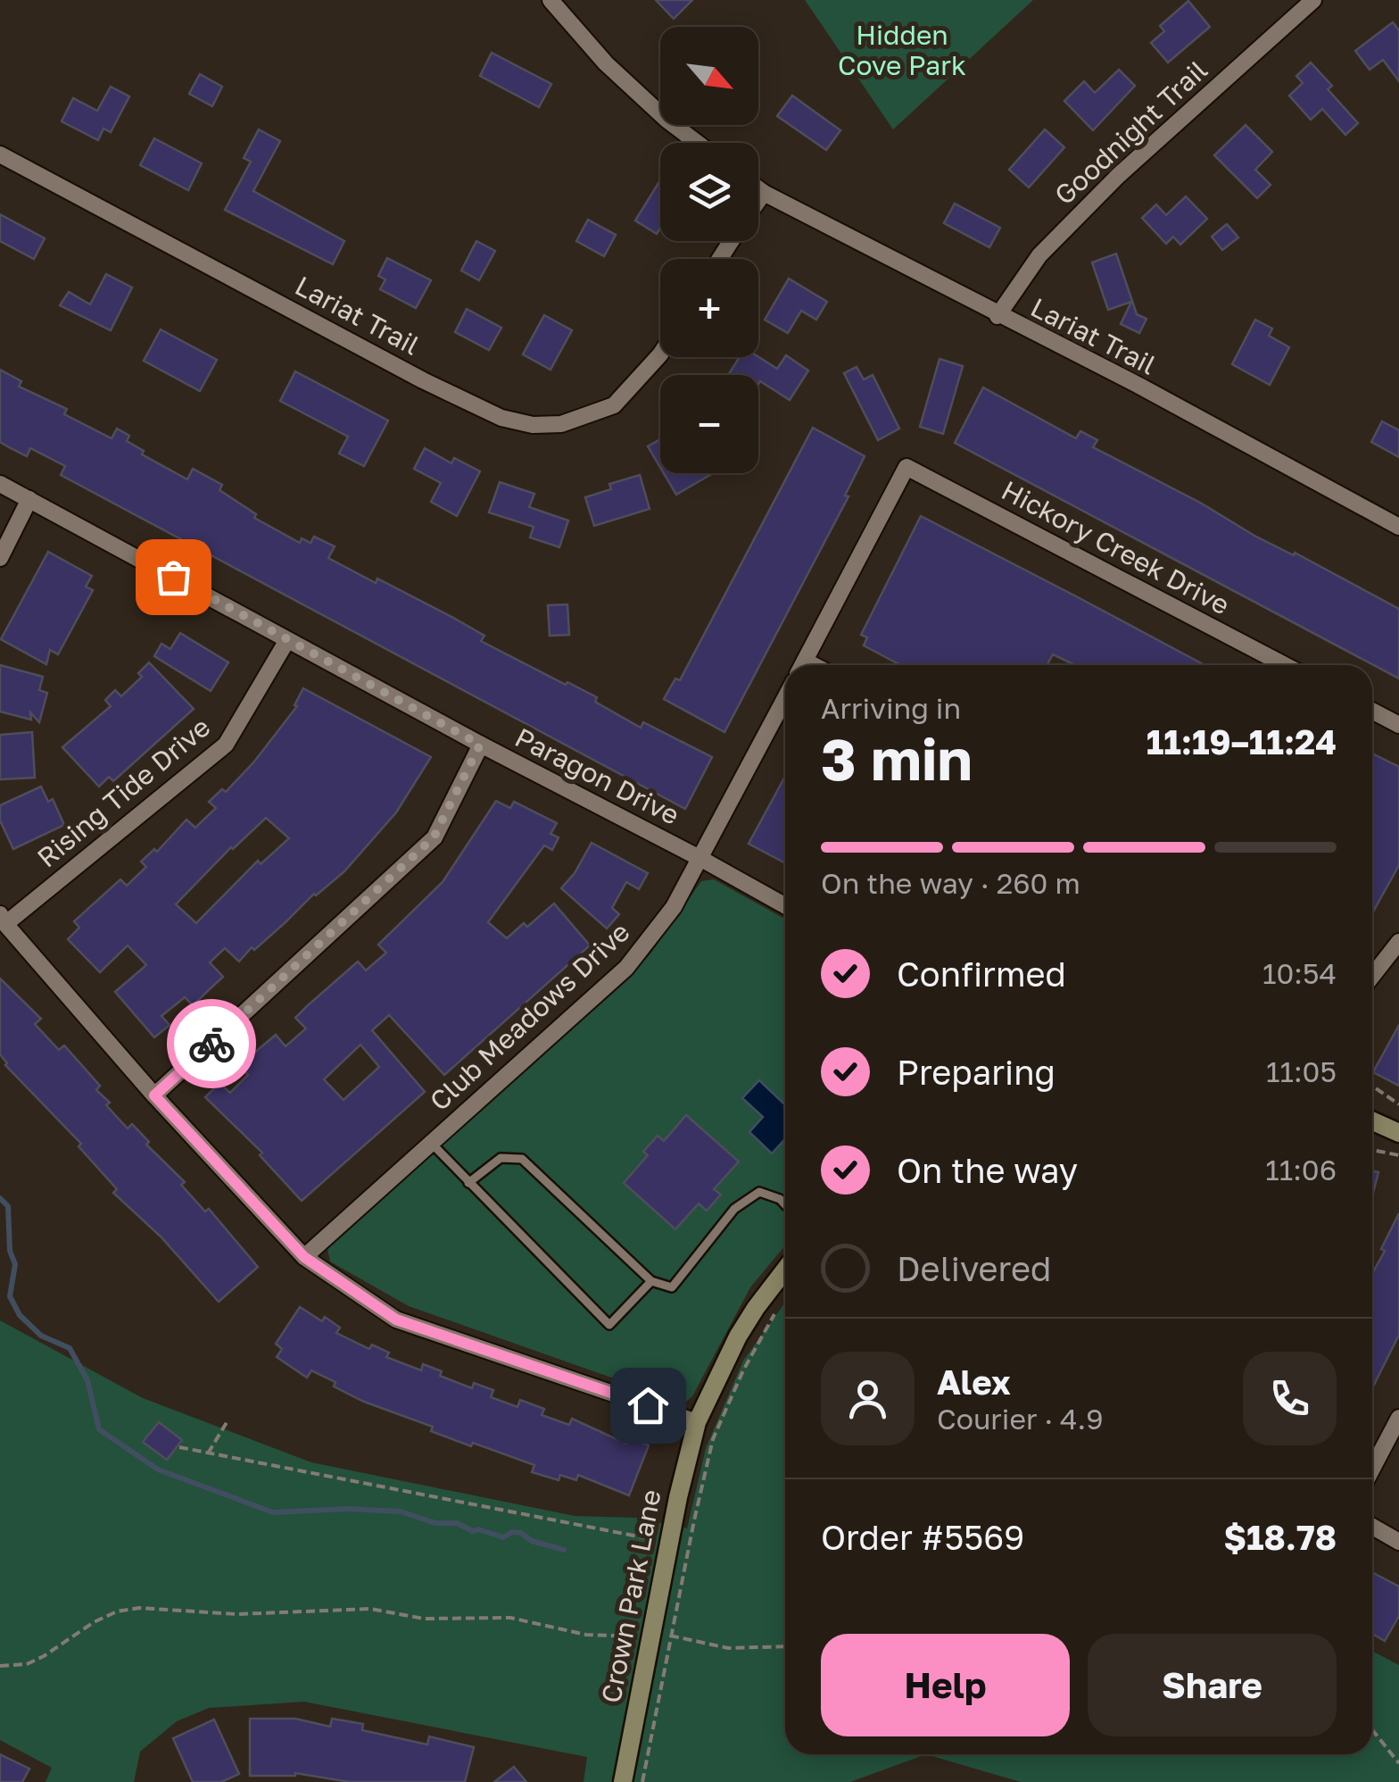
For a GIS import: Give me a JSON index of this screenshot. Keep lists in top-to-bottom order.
{
  "streets": {
    "street": [
      "Goodnight Trail",
      "Lariat Trail",
      "Hickory Creek Drive",
      "Paragon Drive",
      "Rising Tide Drive",
      "Club Meadows Drive",
      "Crown Park Lane"
    ]
  },
  "crossings": [
    ["Goodnight Trail", "Lariat Trail"],
    ["Paragon Drive", "Rising Tide Drive"],
    ["Paragon Drive", "Club Meadows Drive"]
  ],
  "parks": ["Hidden Cove Park"],
  "north": "bottom right",
  "page": {
    "map_buttons": ["+", "−"],
    "heading": ["3 min", "Arriving in", "11:19–11:24"],
    "panel": [
      "Alex",
      "Courier · 4.9",
      "Order #5569",
      "$18.78"
    ],
    "bar": "On the way · 260 m",
    "list": [
      ["Confirmed", "10:54"],
      ["Preparing", "11:05"],
      ["On the way", "11:06"],
      "Delivered"
    ],
    "buttons": ["Help", "Share"]
  }
}
